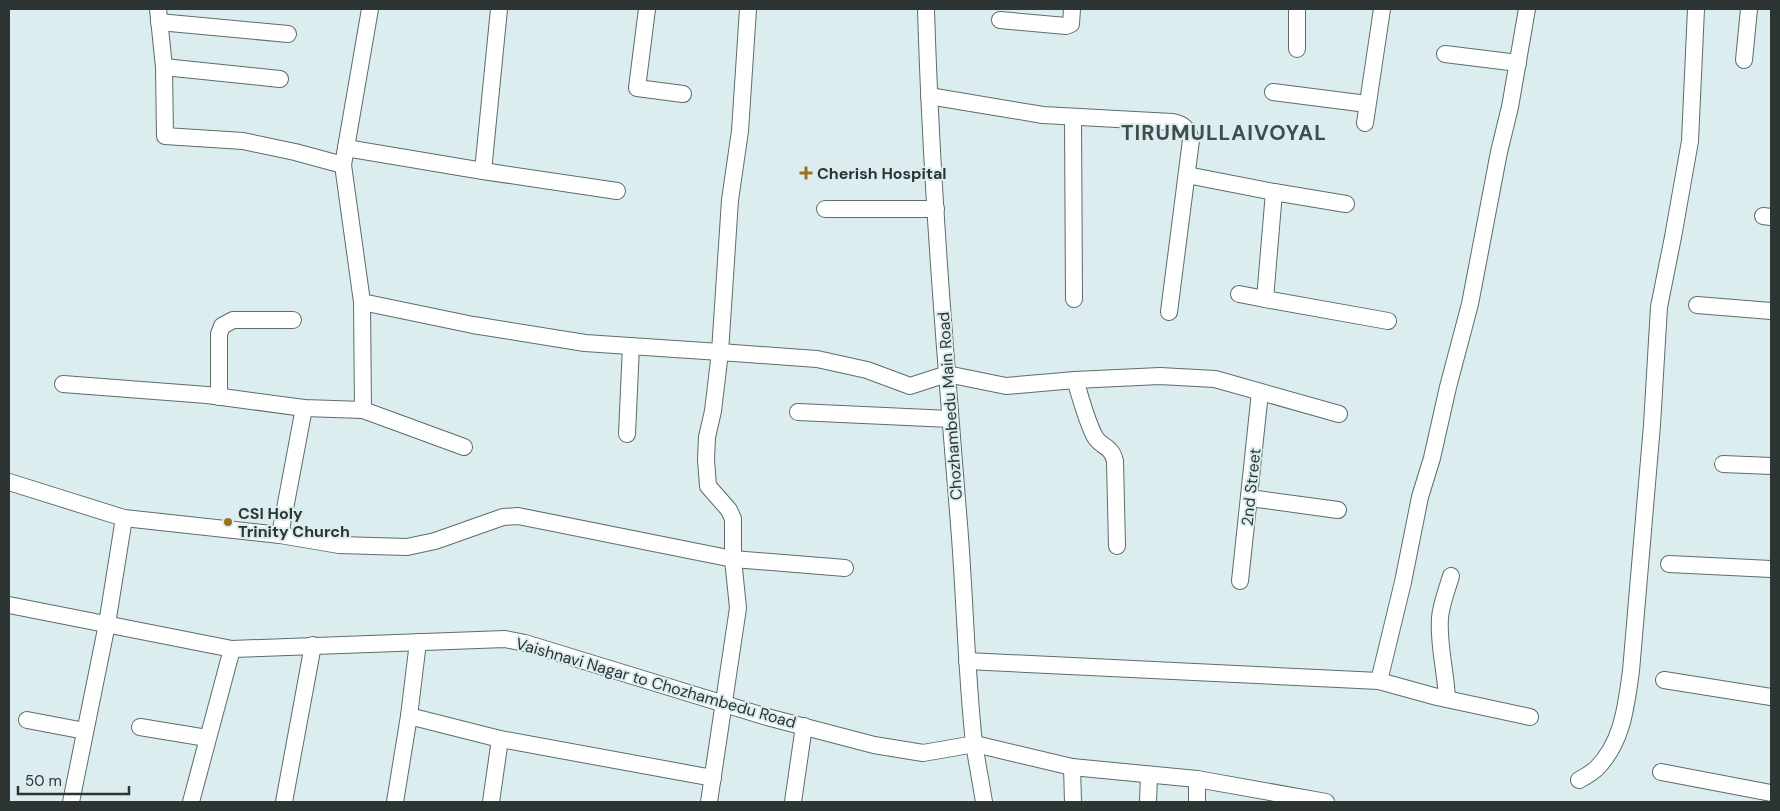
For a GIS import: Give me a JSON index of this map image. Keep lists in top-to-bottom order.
{
  "streets": {
    "street": ["Chozhambedu Main Road", "2nd Street", "Vaishnavi Nagar to Chozhambedu Road"]
  },
  "crossings": [
    ["Chozhambedu Main Road", "Vaishnavi Nagar to Chozhambedu Road"]
  ],
  "districts": ["TIRUMULLAIVOYAL"],
  "places": {
    "health": ["Cherish Hospital"],
    "other": ["CSI Holy Trinity Church"]
  },
  "scale_bar": "50 m"
}
